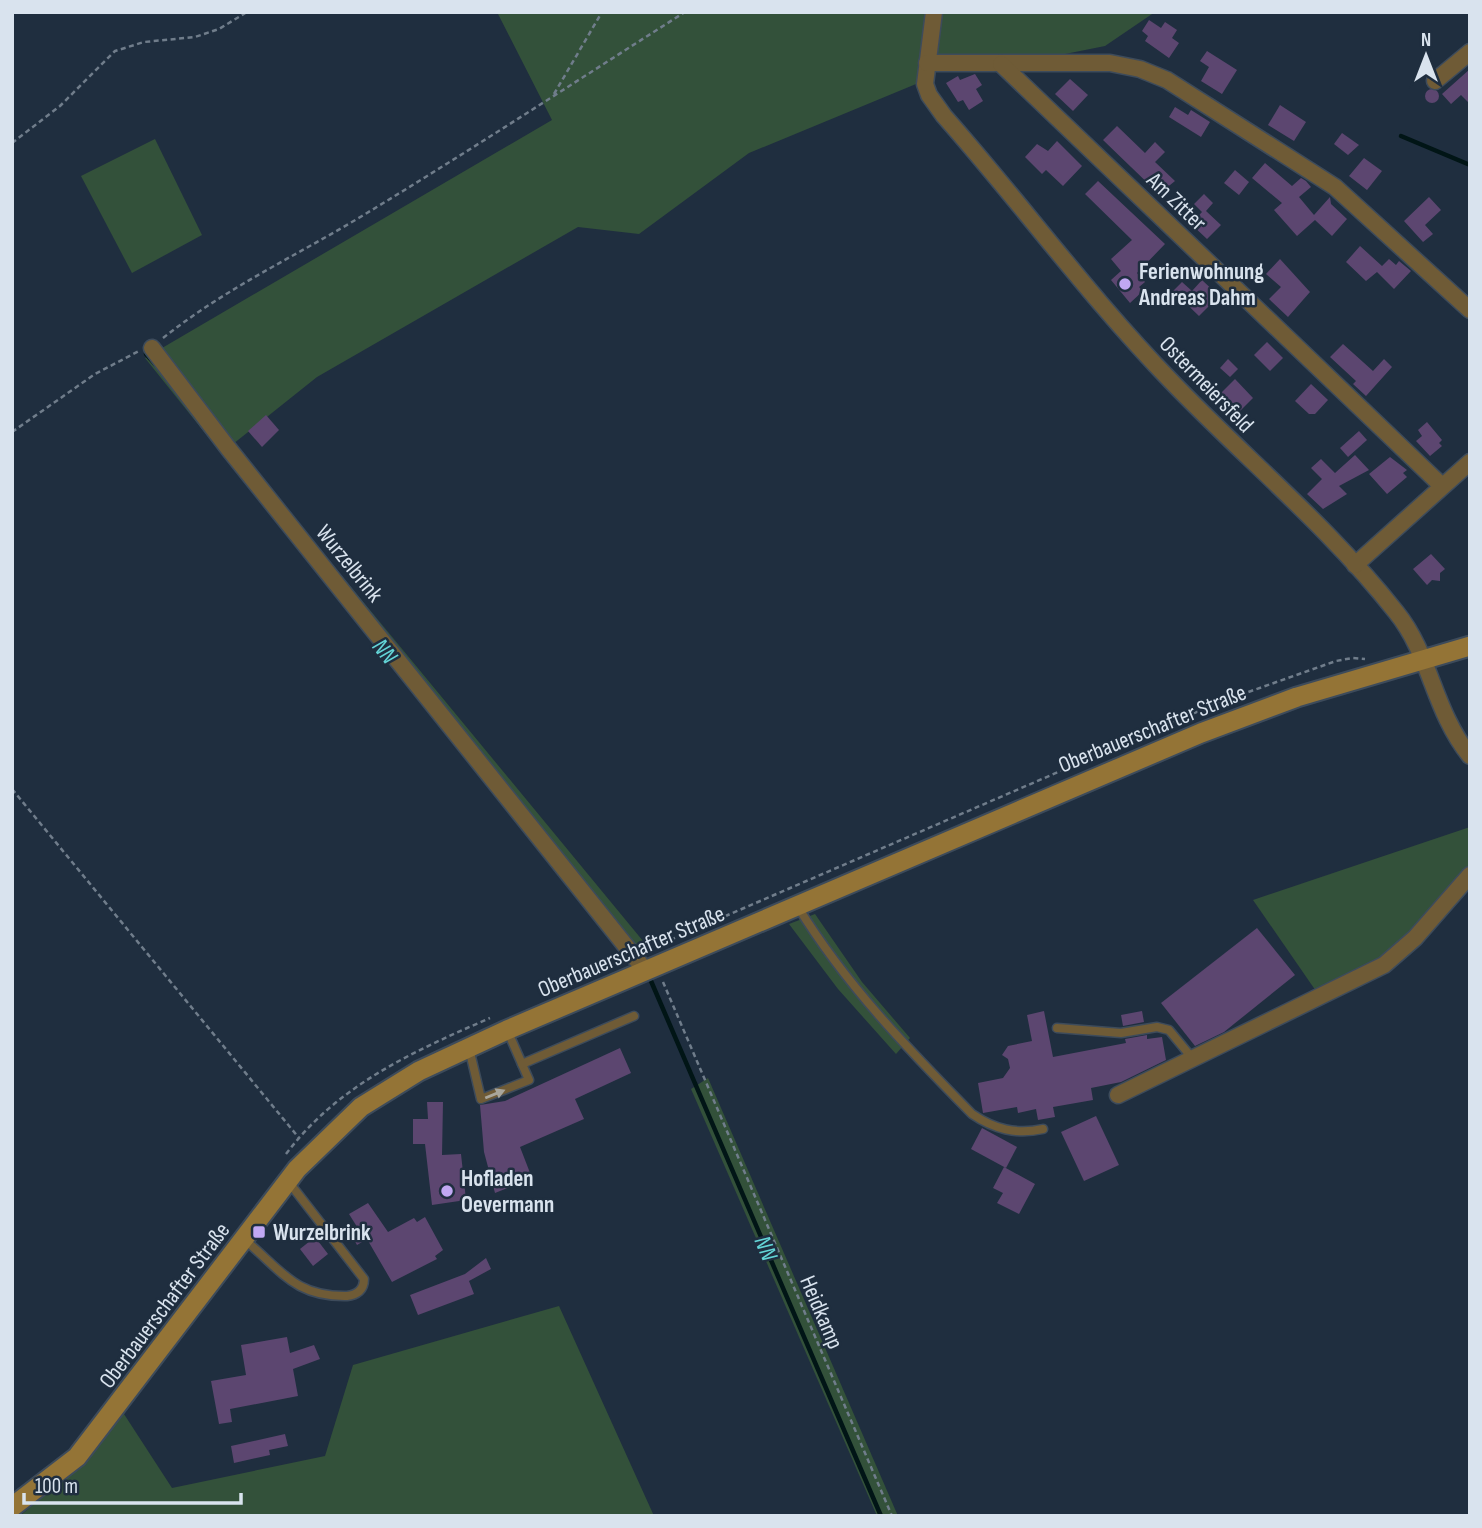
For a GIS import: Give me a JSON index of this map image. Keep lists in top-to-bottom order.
{
  "streets": {
    "main road": ["Oberbauerschafter Straße"],
    "street": ["Am Zitter", "Ostermeiersfeld", "Wurzelbrink"],
    "path": ["Heidkamp"]
  },
  "crossings": [
    ["Ostermeiersfeld", "Oberbauerschafter Straße"],
    ["Wurzelbrink", "Oberbauerschafter Straße"],
    ["Wurzelbrink", "Heidkamp"],
    ["Oberbauerschafter Straße", "Heidkamp"]
  ],
  "water": ["NN"],
  "places": {
    "other": ["Ferienwohnung Andreas Dahm", "Hofladen Oevermann"],
    "transit": ["Wurzelbrink"]
  },
  "scale_bar": "100 m",
  "north": "top"
}
